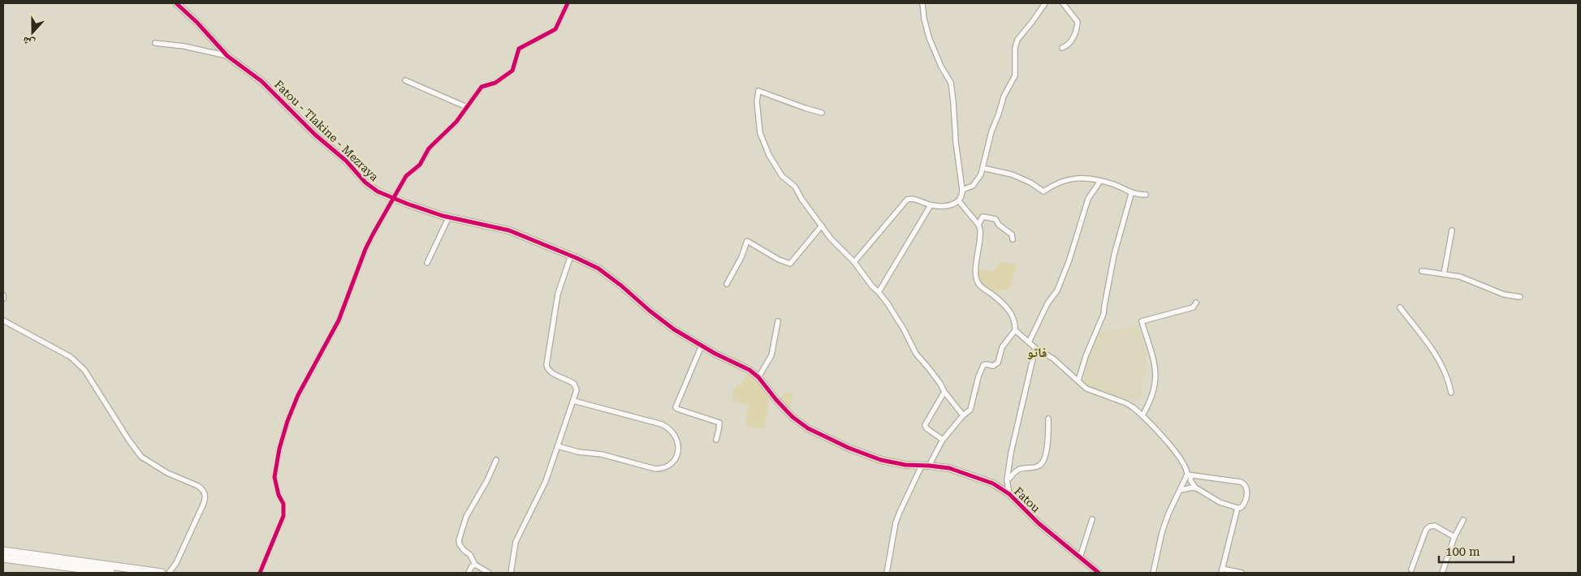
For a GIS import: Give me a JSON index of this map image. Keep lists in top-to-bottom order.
{
  "streets": {
    "street": ["Fatou - Tlakine - Mezraya", "Fatou"]
  },
  "crossings": [
    ["Fatou - Tlakine - Mezraya", "Fatou"]
  ],
  "districts": ["فاتو"],
  "scale_bar": "100 m",
  "north": "bottom"
}
